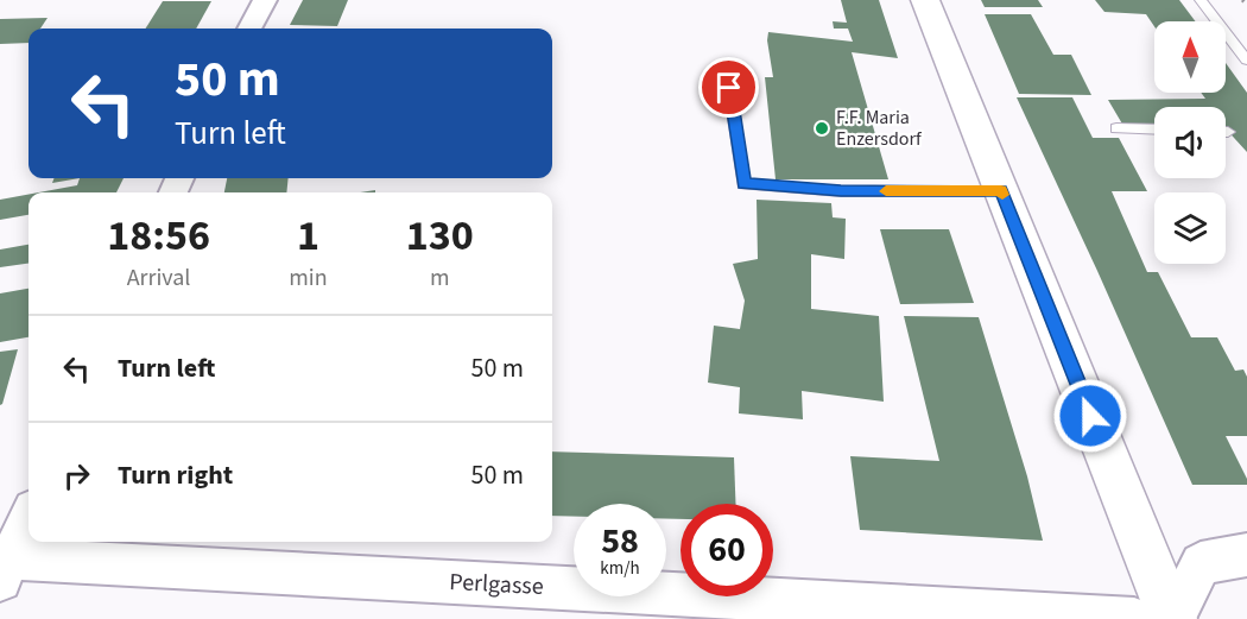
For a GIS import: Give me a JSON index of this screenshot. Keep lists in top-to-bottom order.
{
  "streets": {
    "street": ["Perlgasse"]
  },
  "places": ["F.F. Maria Enzersdorf"],
  "north": "top",
  "page": {
    "turn": ["50 m", "Turn left"],
    "eta": [
      "18:56",
      "Arrival",
      "1",
      "min",
      "130",
      "m"
    ],
    "list": [
      {
        "name": "Turn left",
        "value": "50 m"
      },
      {
        "name": "Turn right",
        "value": "50 m"
      }
    ],
    "speed": "58 km/h",
    "limit": "60"
  }
}
